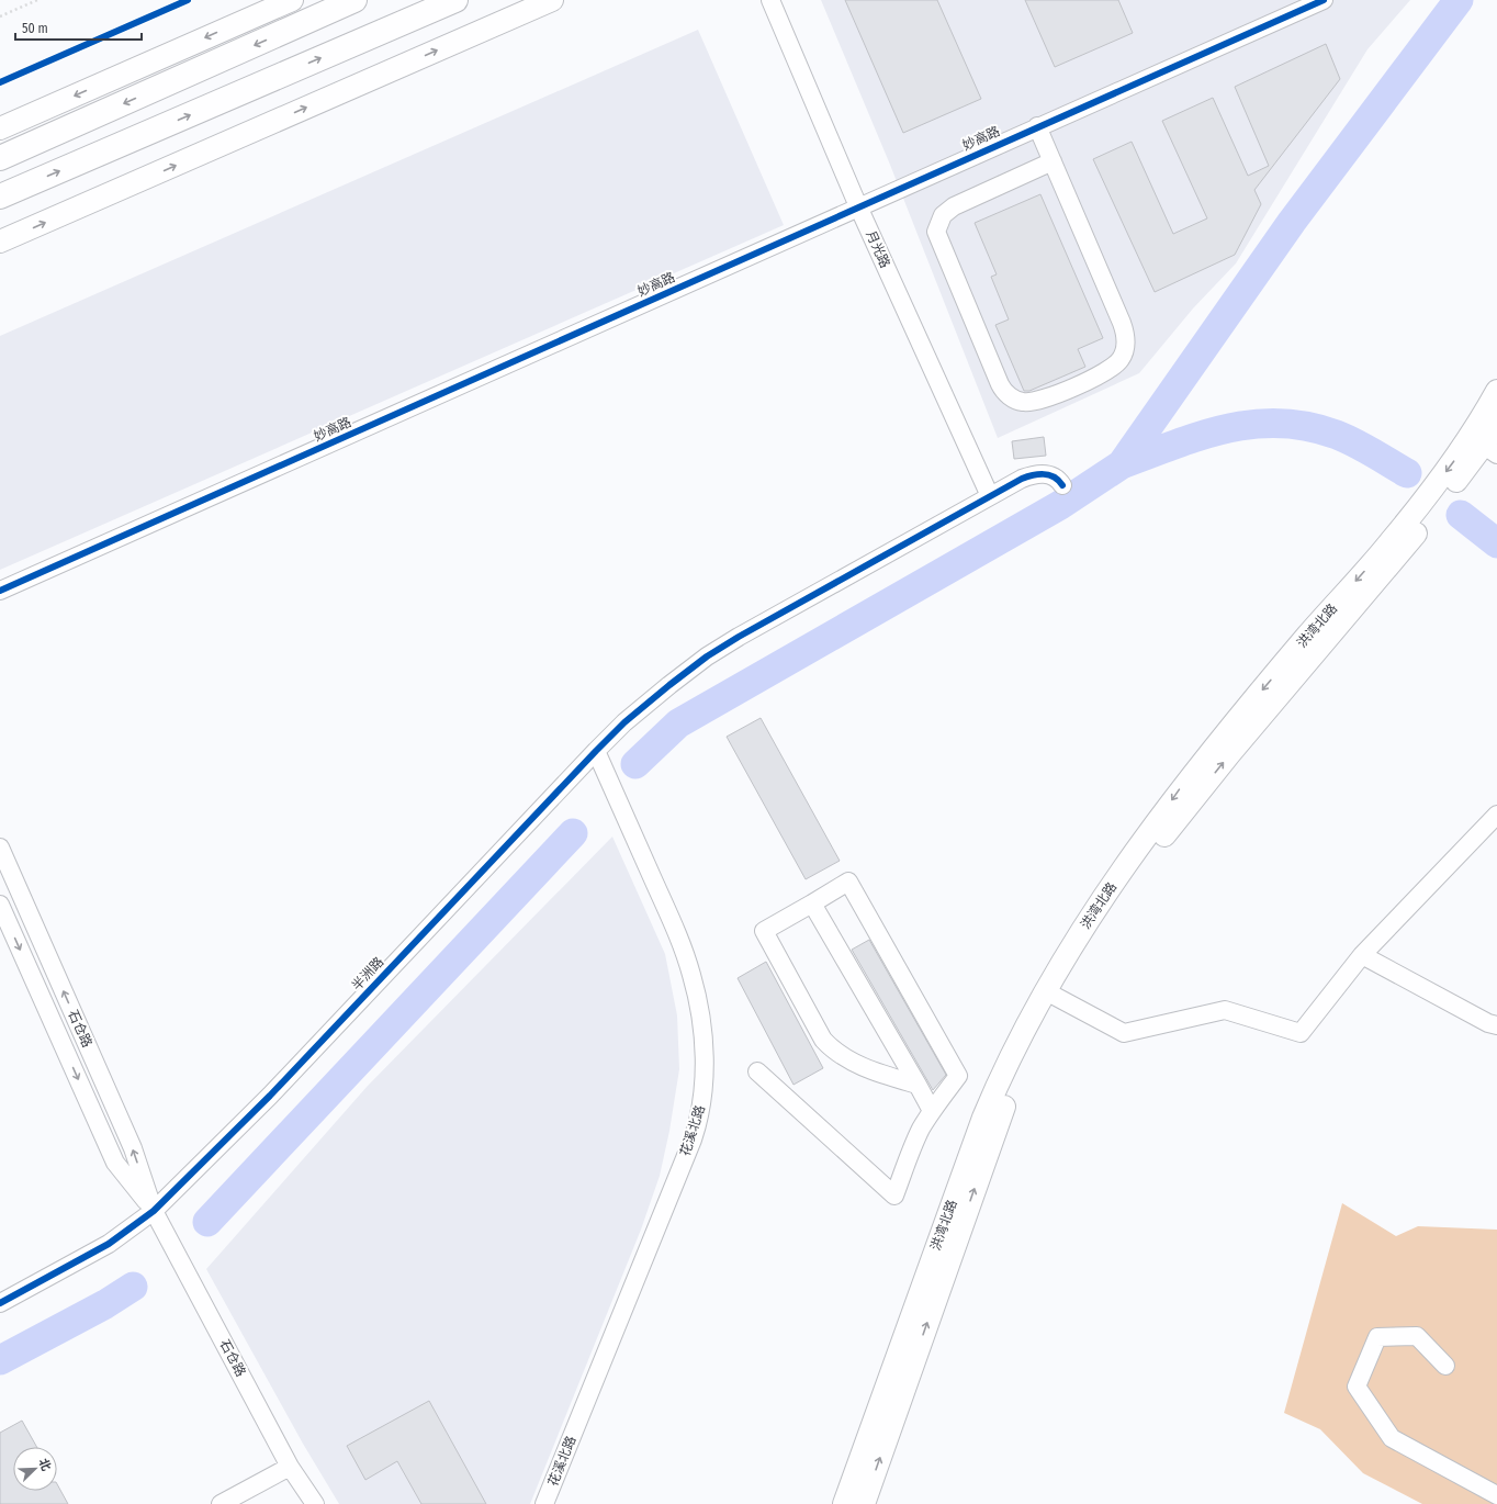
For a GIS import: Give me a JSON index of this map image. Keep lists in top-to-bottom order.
{
  "streets": {
    "main road": ["洪湾北路"],
    "street": [
      "妙高路",
      "月光路",
      "半洲路",
      "石仓路",
      "花溪北路"
    ]
  },
  "crossings": [
    ["妙高路", "月光路"],
    ["月光路", "半洲路"],
    ["半洲路", "石仓路"],
    ["半洲路", "花溪北路"]
  ],
  "scale_bar": "50 m",
  "north": "top right"
}
